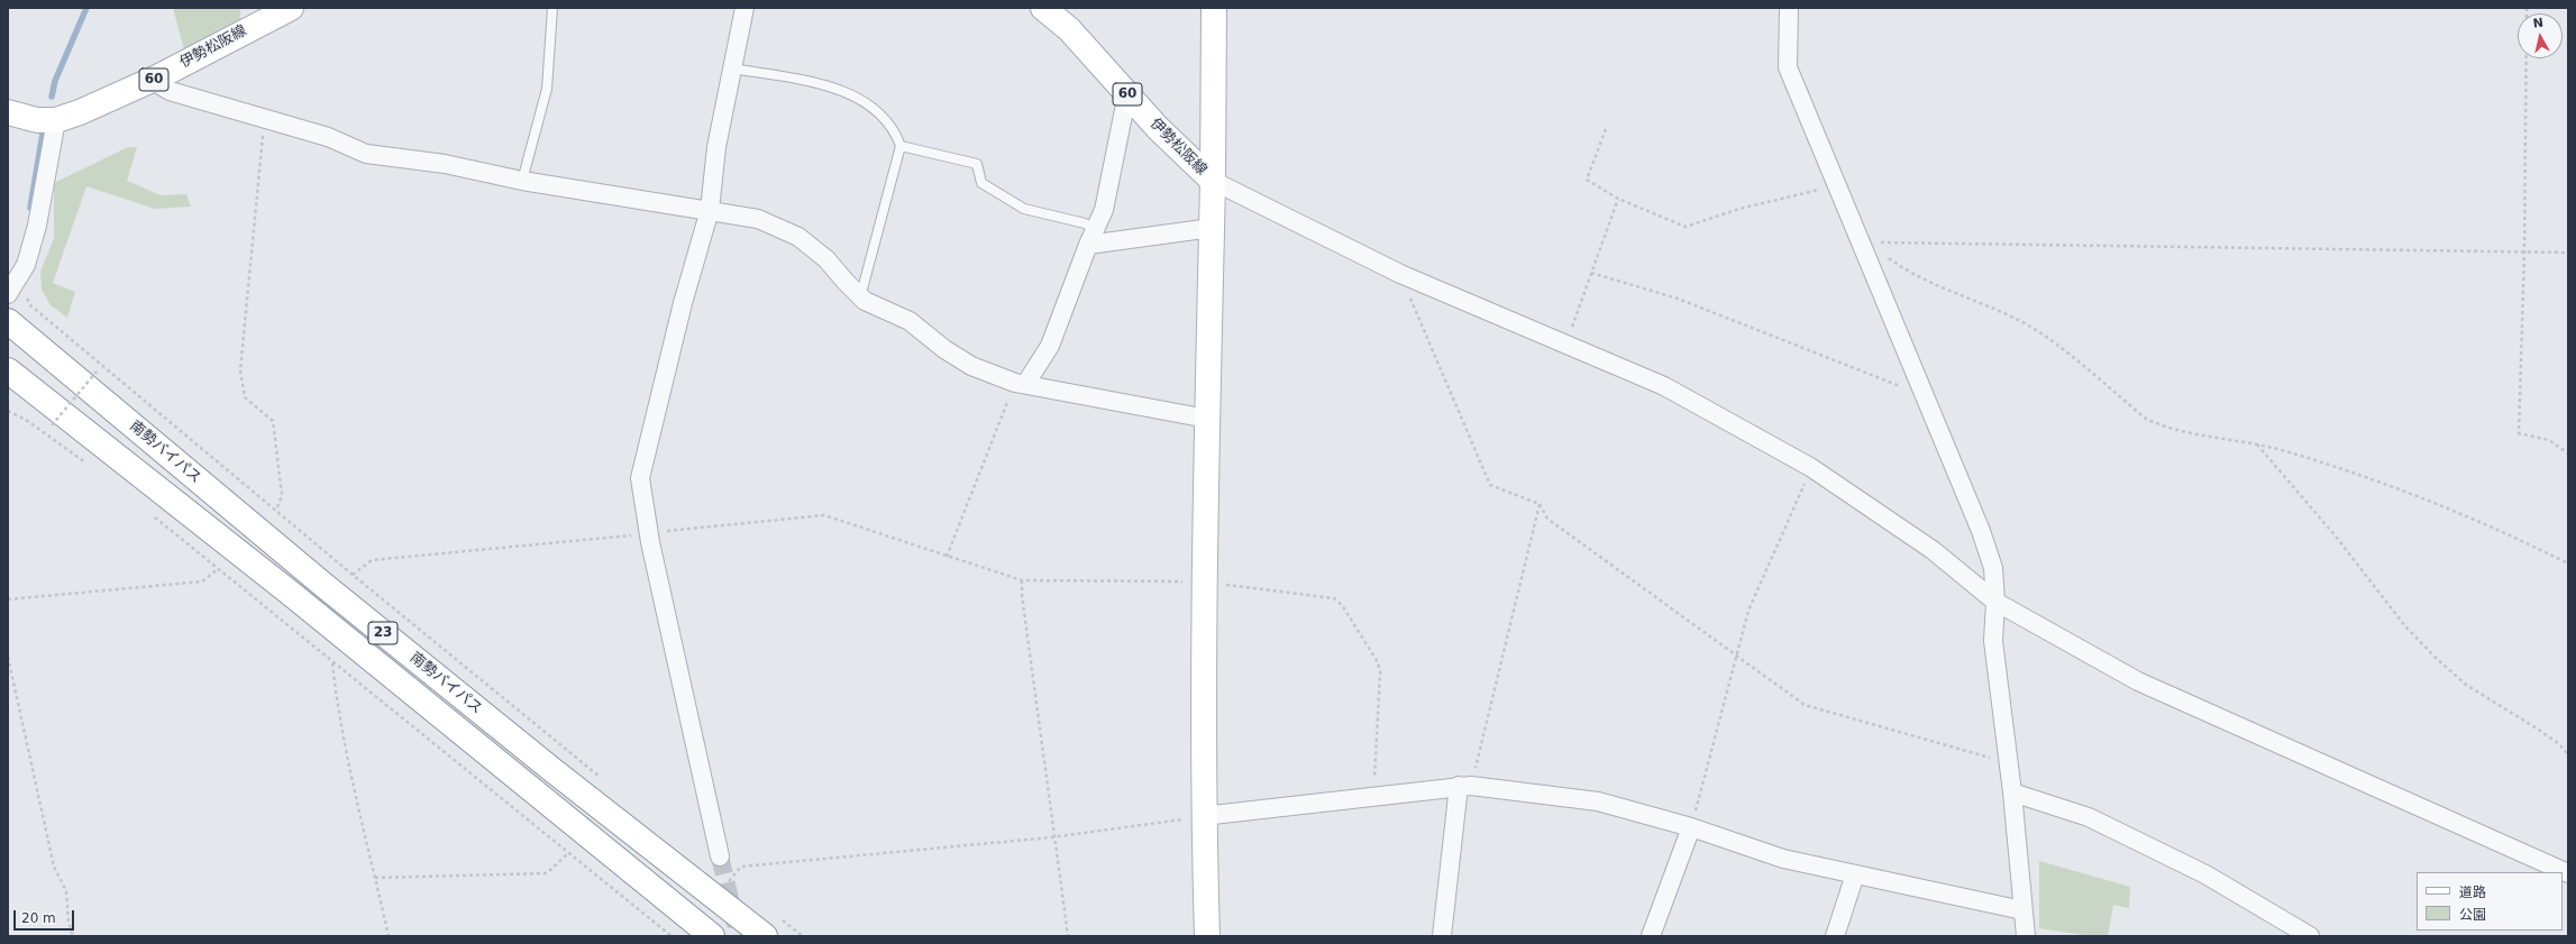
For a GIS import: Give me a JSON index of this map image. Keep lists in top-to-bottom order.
{
  "streets": {
    "main road": [
      "伊勢松阪線",
      "60",
      "南勢バイパス",
      "23"
    ]
  },
  "legend": ["道路", "公園"],
  "scale_bar": "20 m",
  "north": "top"
}
